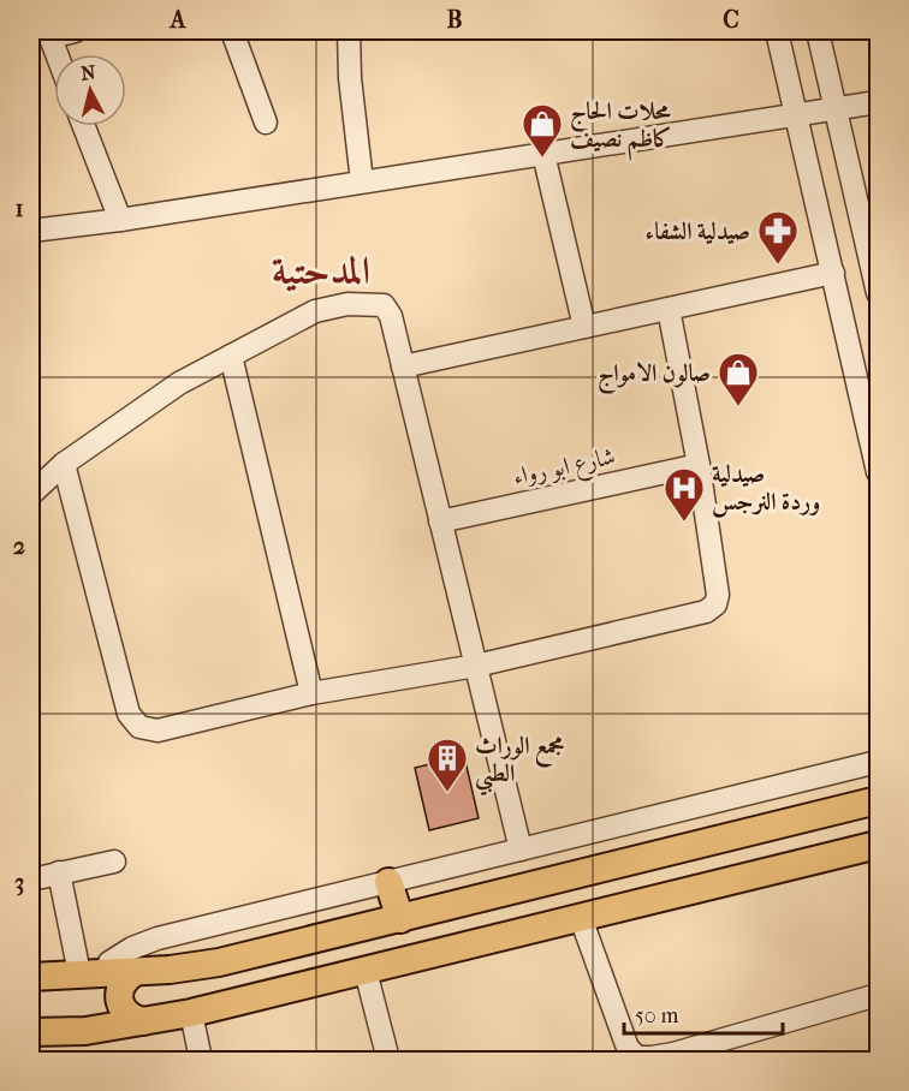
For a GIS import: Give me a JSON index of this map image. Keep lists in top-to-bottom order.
{
  "streets": {
    "street": ["شارع ابو رواء"]
  },
  "districts": ["المدحتية"],
  "places": {
    "shop": ["محلات الحاج كاظم نصيف", "صالون الامواج"],
    "pharmacy": ["صيدلية الشفاء"],
    "hospital": ["صيدلية وردة النرجس"],
    "building": ["مجمع الوراث الطبي"]
  },
  "scale_bar": "50 m",
  "north": "top",
  "grid": {
    "columns": ["A", "B", "C"],
    "rows": ["1", "2", "3"]
  }
}
